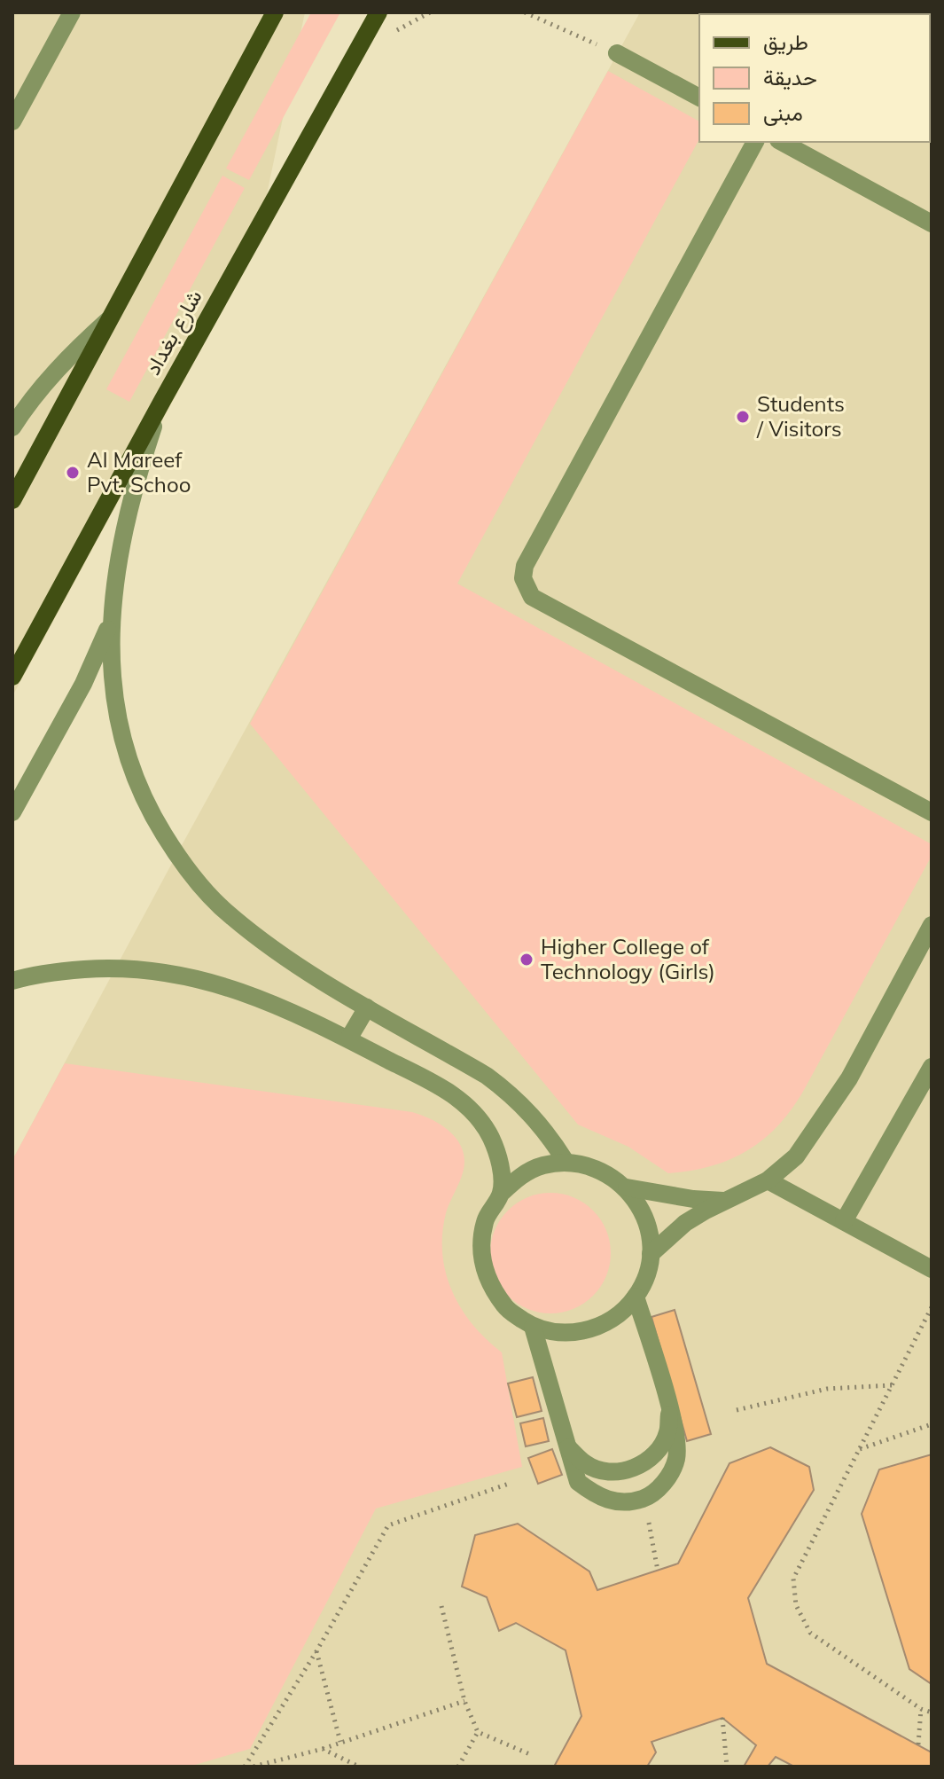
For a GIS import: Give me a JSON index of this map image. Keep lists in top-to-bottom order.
{
  "streets": {
    "main road": ["شارع بغداد"]
  },
  "places": ["Students / Visitors", "Al Mareef Pvt. Schoo", "Higher College of Technology (Girls)"],
  "legend": ["طريق", "حديقة", "مبنى"]
}
